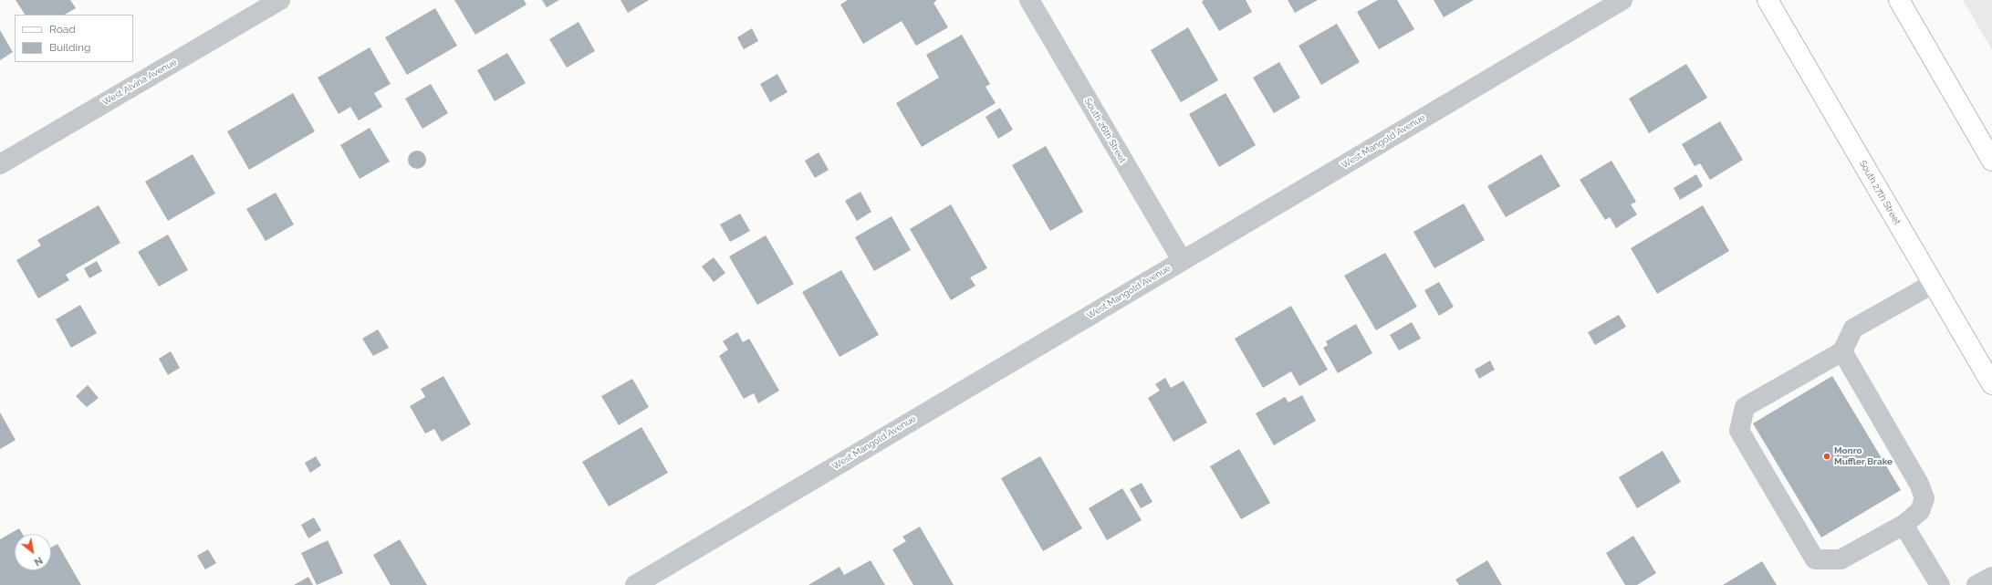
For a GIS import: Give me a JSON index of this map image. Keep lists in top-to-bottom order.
{
  "streets": {
    "main road": ["South 27th Street"],
    "street": ["West Alvina Avenue", "South 26th Street", "West Mangold Avenue"]
  },
  "crossings": [
    ["South 26th Street", "West Mangold Avenue"]
  ],
  "places": ["Monro Muffler Brake"],
  "legend": ["Road", "Building"],
  "north": "bottom right"
}
